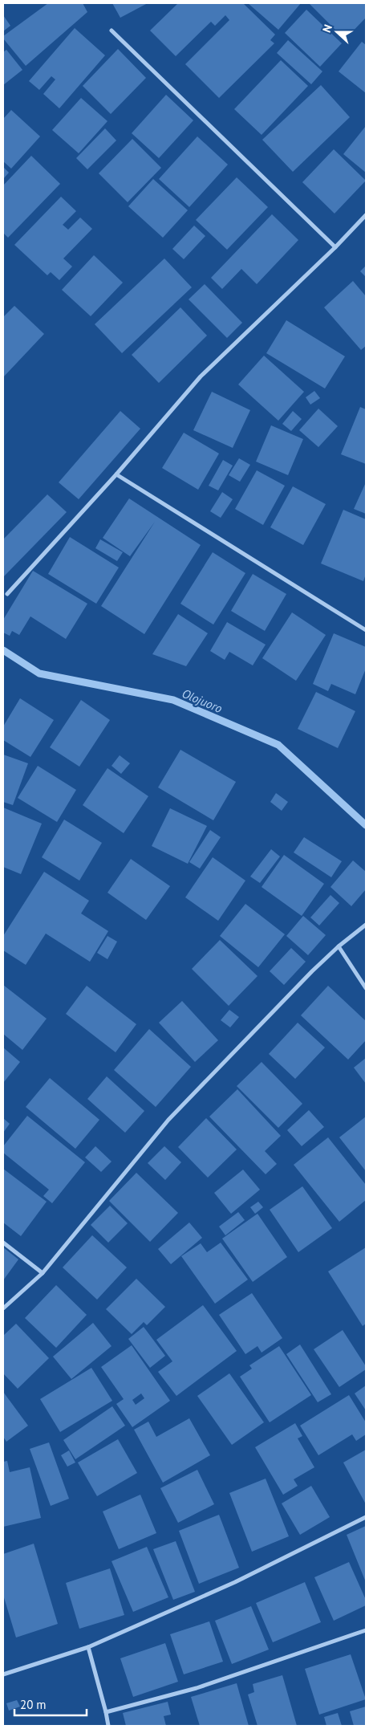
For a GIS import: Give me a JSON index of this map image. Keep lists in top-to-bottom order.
{
  "water": ["Olojuoro"],
  "scale_bar": "20 m",
  "north": "left"
}
